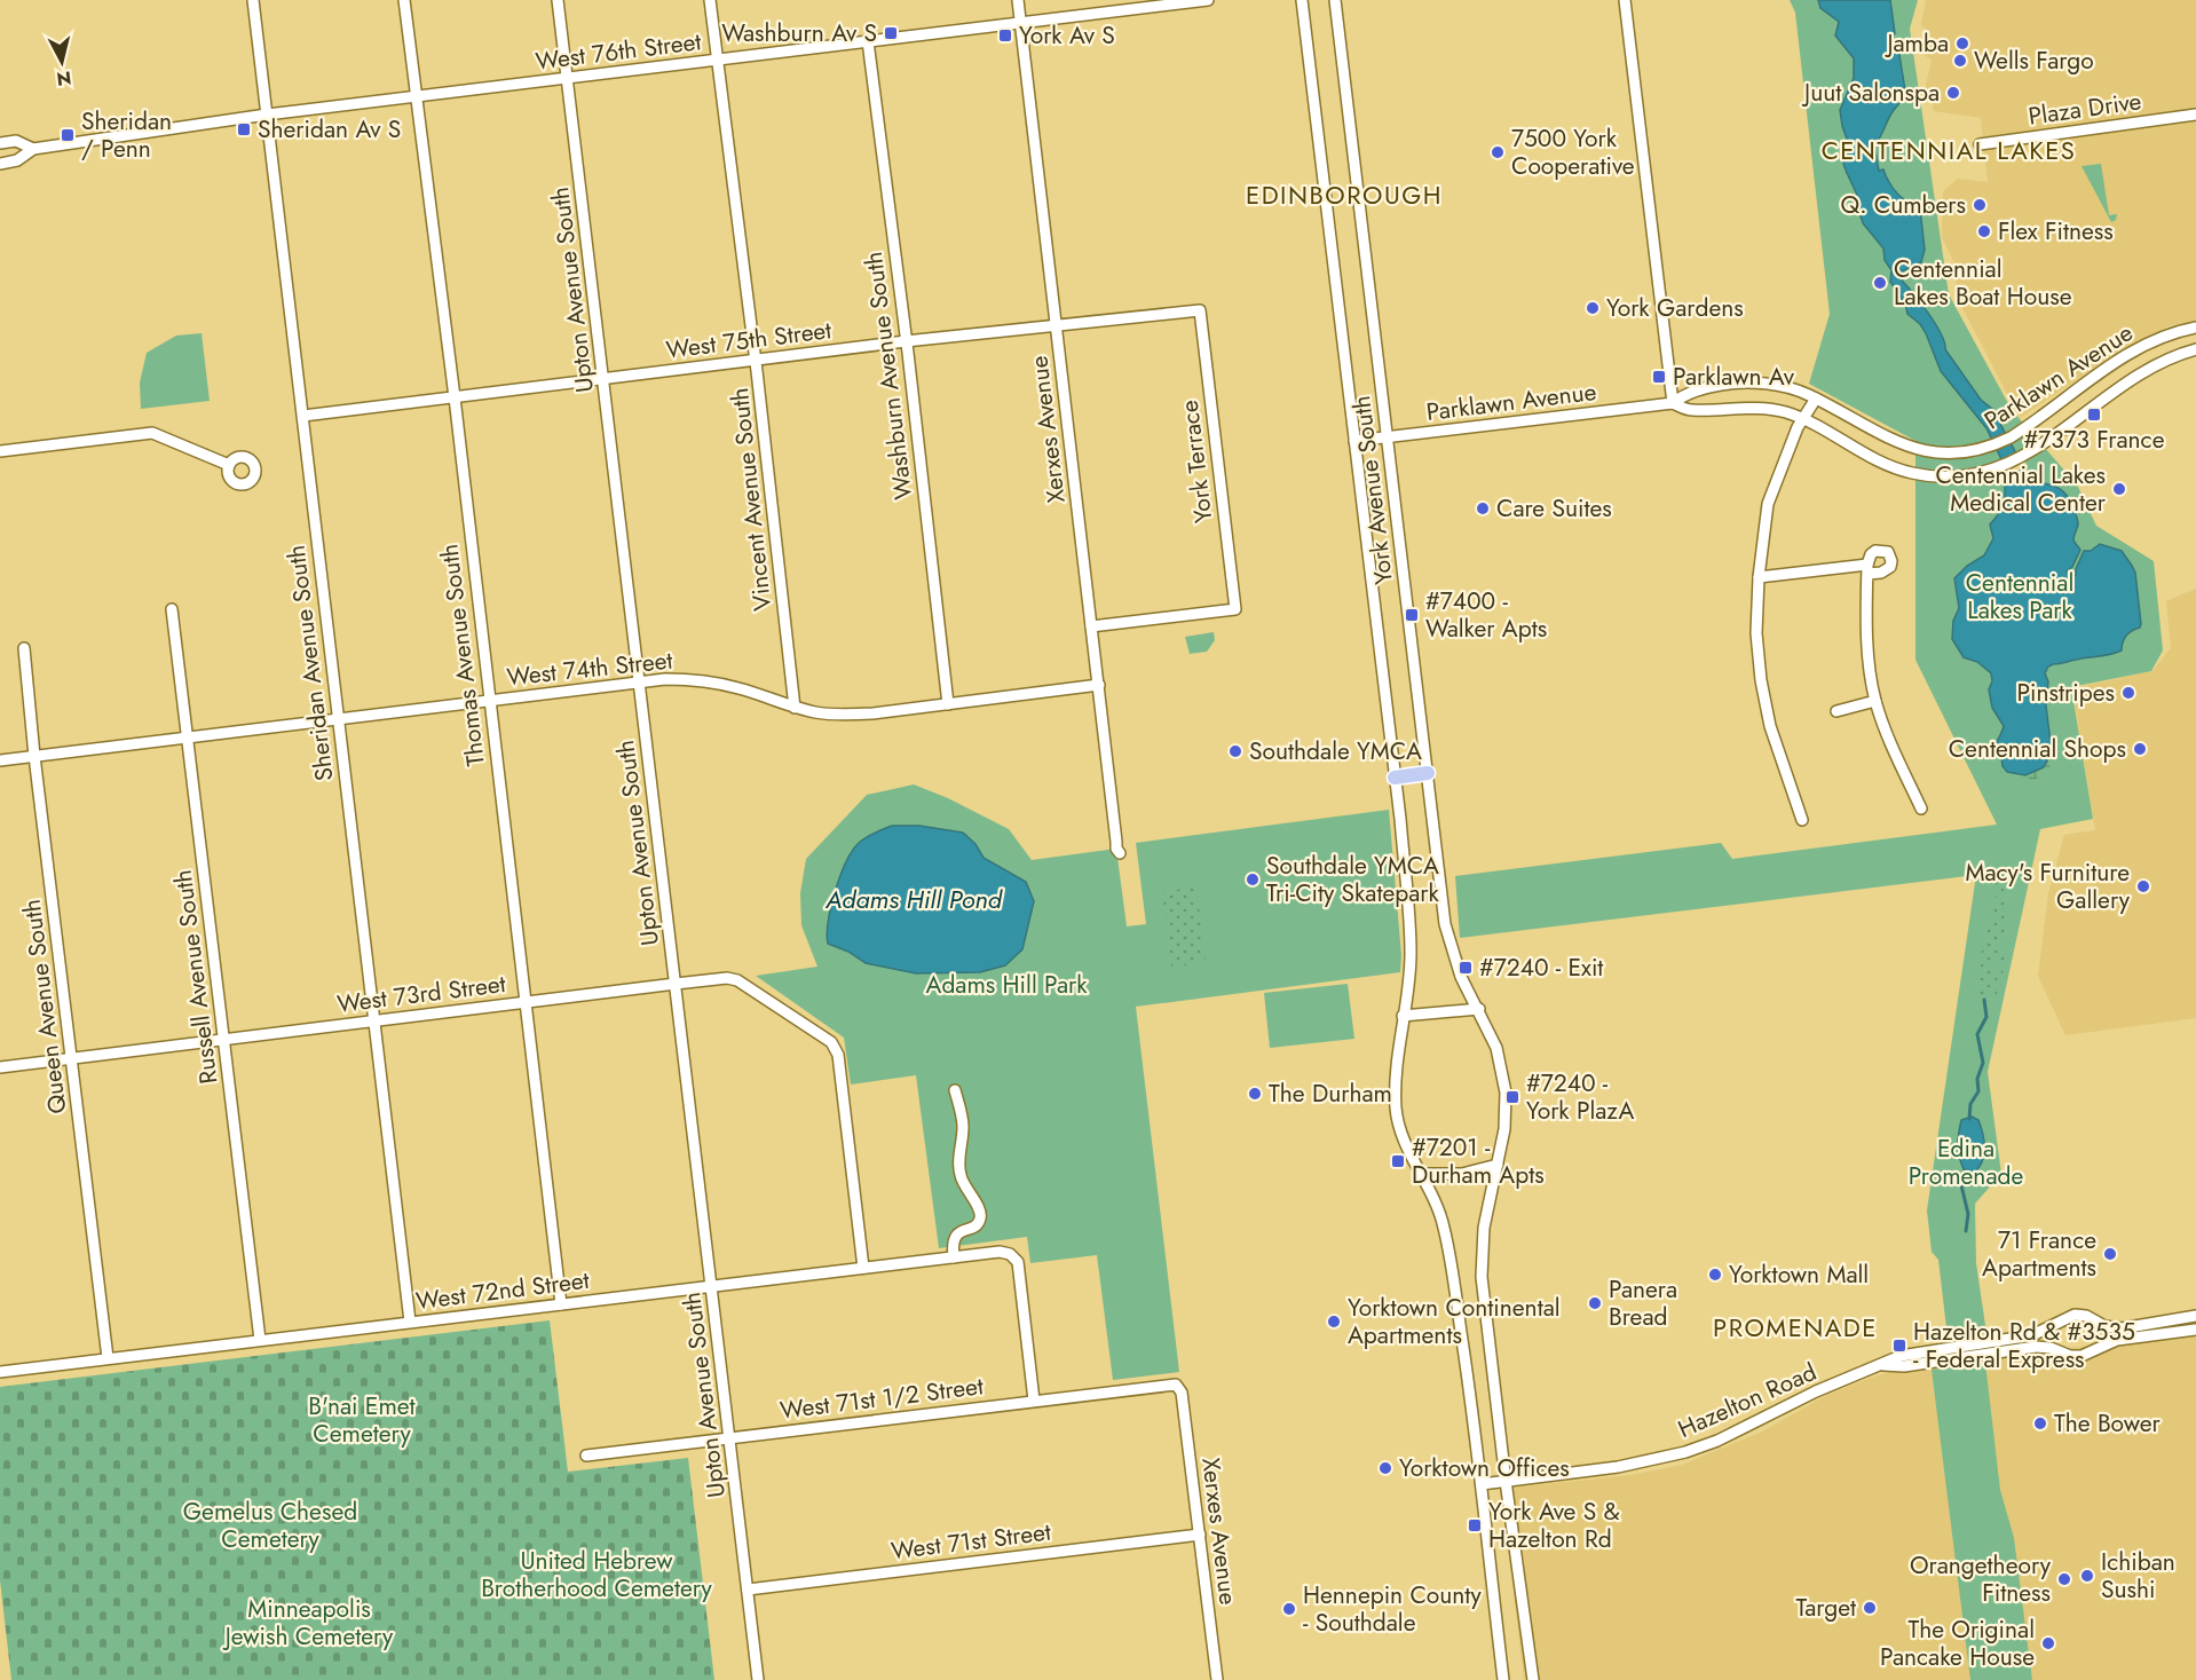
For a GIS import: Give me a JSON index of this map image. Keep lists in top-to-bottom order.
{
  "streets": {
    "street": [
      "West 76th Street",
      "Plaza Drive",
      "Upton Avenue South",
      "West 75th Street",
      "Washburn Avenue South",
      "Parklawn Avenue",
      "Xerxes Avenue",
      "York Terrace",
      "York Avenue South",
      "Vincent Avenue South",
      "Thomas Avenue South",
      "Sheridan Avenue South",
      "West 74th Street",
      "Russell Avenue South",
      "West 73rd Street",
      "Queen Avenue South",
      "West 72nd Street",
      "West 71st 1/2 Street",
      "Hazelton Road",
      "West 71st Street"
    ]
  },
  "crossings": [
    ["West 76th Street", "Upton Avenue South"],
    ["West 76th Street", "Washburn Avenue South"],
    ["West 76th Street", "Xerxes Avenue"],
    ["West 76th Street", "Vincent Avenue South"],
    ["West 76th Street", "Thomas Avenue South"],
    ["West 76th Street", "Sheridan Avenue South"],
    ["Upton Avenue South", "West 75th Street"],
    ["Upton Avenue South", "West 74th Street"],
    ["Upton Avenue South", "West 73rd Street"],
    ["Upton Avenue South", "West 72nd Street"],
    ["Upton Avenue South", "West 71st 1/2 Street"],
    ["Upton Avenue South", "West 71st Street"],
    ["West 75th Street", "Washburn Avenue South"],
    ["West 75th Street", "Xerxes Avenue"],
    ["West 75th Street", "York Terrace"],
    ["West 75th Street", "Vincent Avenue South"],
    ["West 75th Street", "Thomas Avenue South"],
    ["West 75th Street", "Sheridan Avenue South"],
    ["Washburn Avenue South", "West 74th Street"],
    ["Parklawn Avenue", "York Avenue South"],
    ["Xerxes Avenue", "York Terrace"],
    ["Xerxes Avenue", "West 74th Street"],
    ["Xerxes Avenue", "West 71st 1/2 Street"],
    ["Xerxes Avenue", "West 71st Street"],
    ["York Avenue South", "Hazelton Road"],
    ["Vincent Avenue South", "West 74th Street"],
    ["Thomas Avenue South", "West 74th Street"],
    ["Thomas Avenue South", "West 73rd Street"],
    ["Thomas Avenue South", "West 72nd Street"],
    ["Sheridan Avenue South", "West 74th Street"],
    ["Sheridan Avenue South", "West 73rd Street"],
    ["Sheridan Avenue South", "West 72nd Street"],
    ["West 74th Street", "Russell Avenue South"],
    ["West 74th Street", "Queen Avenue South"],
    ["Russell Avenue South", "West 73rd Street"],
    ["Russell Avenue South", "West 72nd Street"],
    ["West 73rd Street", "Queen Avenue South"],
    ["West 73rd Street", "West 72nd Street"],
    ["Queen Avenue South", "West 72nd Street"],
    ["West 72nd Street", "West 71st 1/2 Street"]
  ],
  "districts": ["CENTENNIAL LAKES", "EDINBOROUGH", "PROMENADE"],
  "water": ["Adams Hill Pond"],
  "parks": [
    "Centennial Lakes Park",
    "Adams Hill Park",
    "Edina Promenade",
    "B'nai Emet Cemetery",
    "Gemelus Chesed Cemetery",
    "United Hebrew Brotherhood Cemetery",
    "Minneapolis Jewish Cemetery"
  ],
  "places": {
    "transit": [
      "Washburn Av S",
      "York Av S",
      "Sheridan Av S",
      "Sheridan / Penn",
      "Parklawn Av",
      "#7373 France",
      "#7400 - Walker Apts",
      "#7240 - Exit",
      "#7240 - York PlazA",
      "#7201 - Durham Apts",
      "Hazelton Rd & #3535 - Federal Express",
      "York Ave S & Hazelton Rd"
    ],
    "other": [
      "Jamba",
      "Wells Fargo",
      "Juut Salonspa",
      "7500 York Cooperative",
      "Q. Cumbers",
      "Flex Fitness",
      "Centennial Lakes Boat House",
      "York Gardens",
      "Centennial Lakes Medical Center",
      "Care Suites",
      "Pinstripes",
      "Centennial Shops",
      "Southdale YMCA",
      "Southdale YMCA Tri-City Skatepark",
      "Macy's Furniture Gallery",
      "The Durham",
      "71 France Apartments",
      "Yorktown Mall",
      "Panera Bread",
      "Yorktown Continental Apartments",
      "The Bower",
      "Yorktown Offices",
      "Ichiban Sushi",
      "Orangetheory Fitness",
      "Target",
      "Hennepin County - Southdale",
      "The Original Pancake House"
    ]
  },
  "north": "bottom"
}
